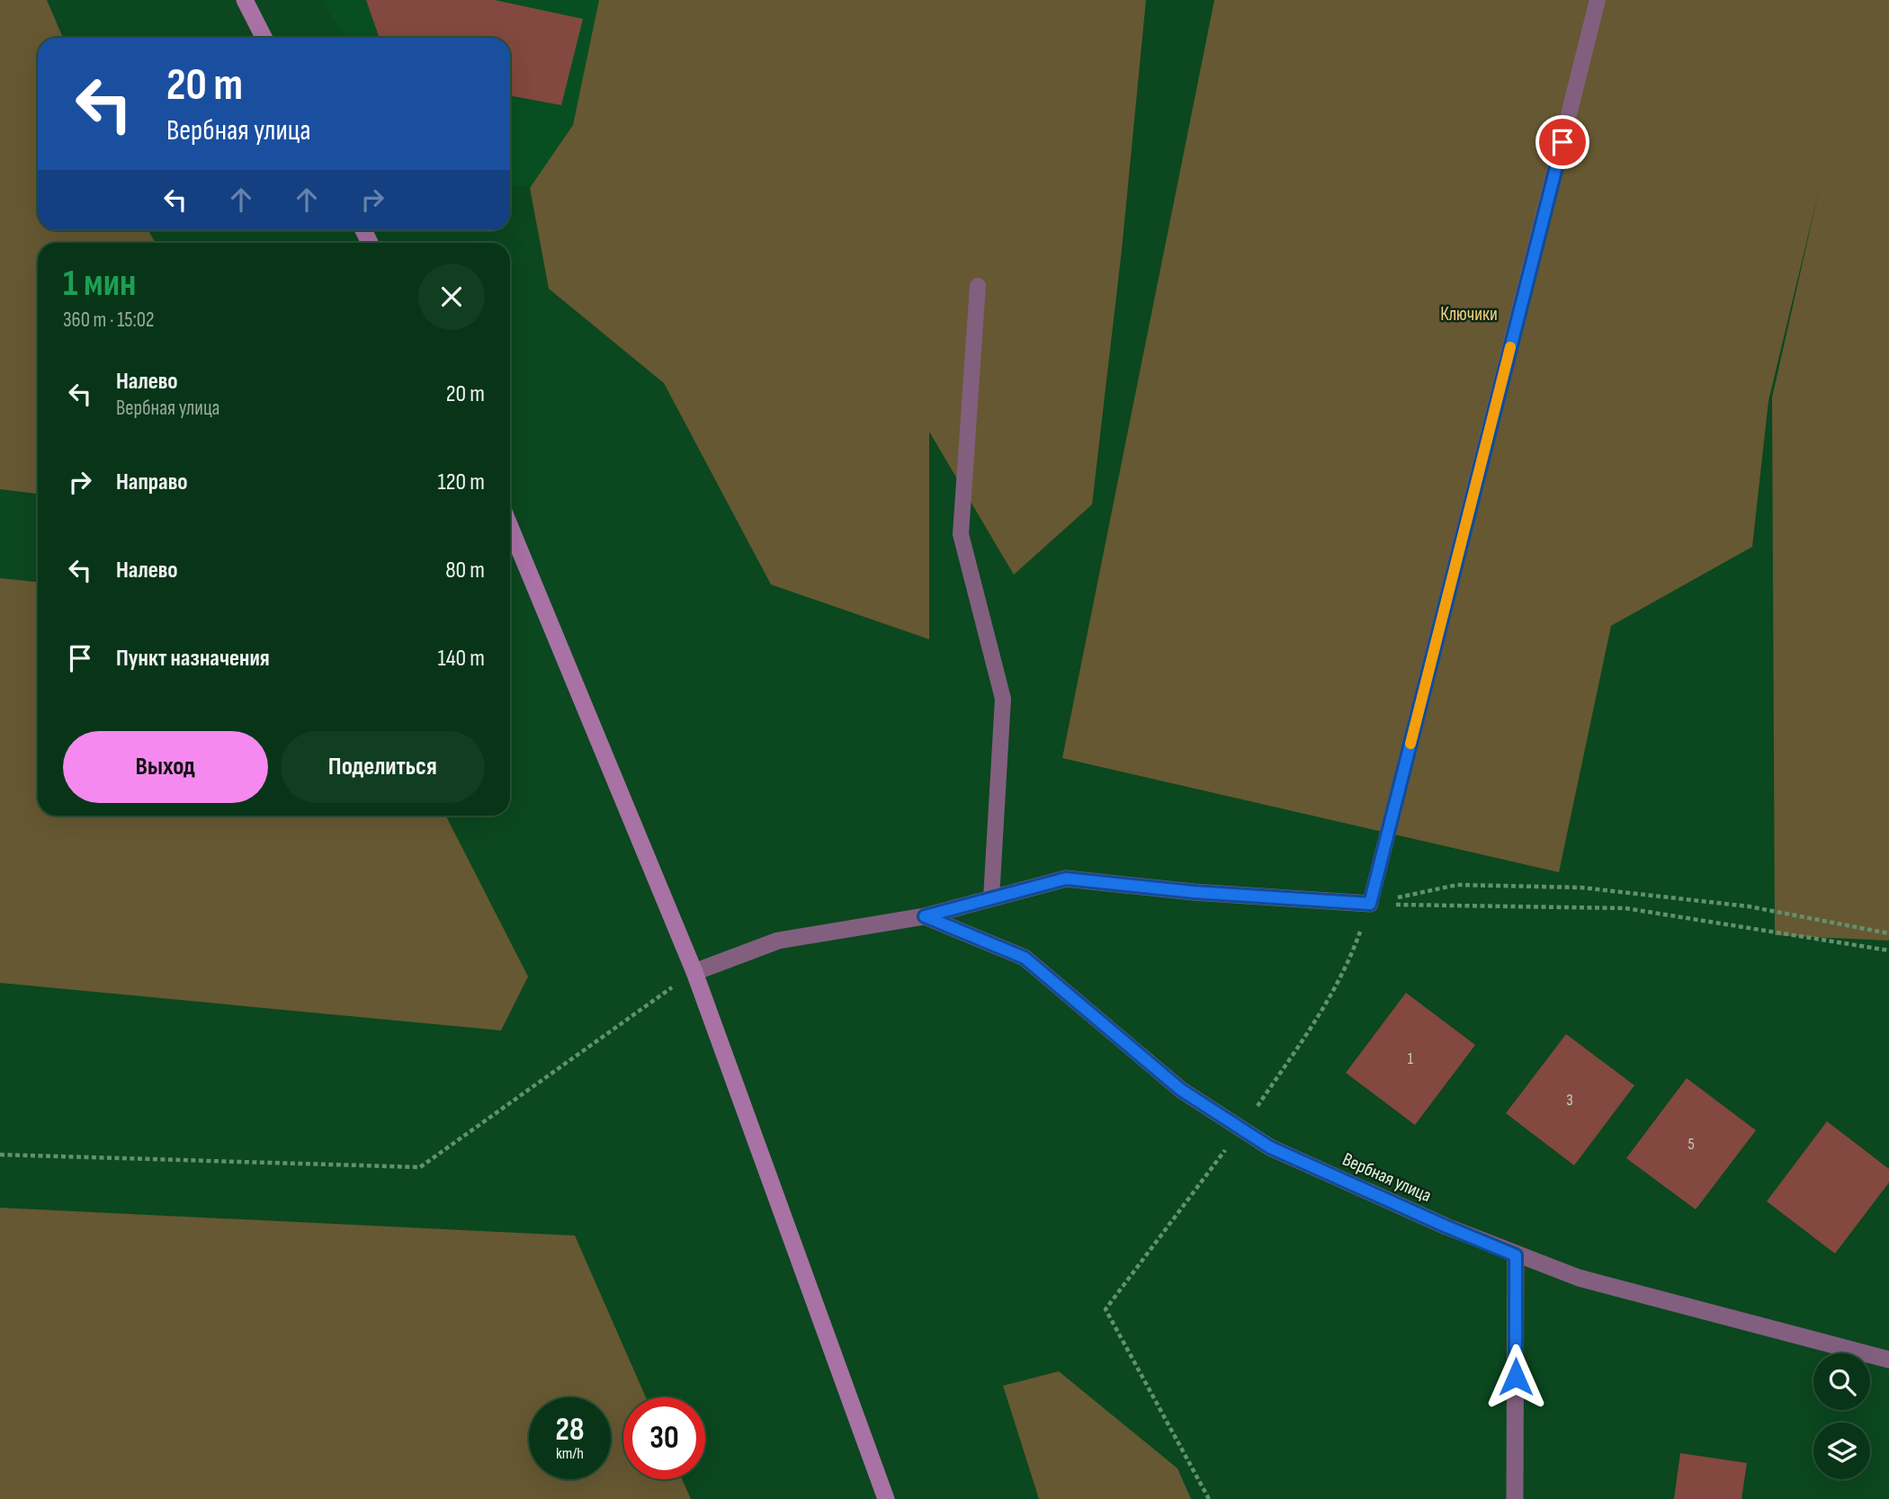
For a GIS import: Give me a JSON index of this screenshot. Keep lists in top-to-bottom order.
{
  "streets": {
    "street": ["Вербная улица"]
  },
  "parks": ["Ключики"],
  "house_numbers": ["1", "3", "5"],
  "page": {
    "turn": ["20 m", "Вербная улица"],
    "heading": ["1 мин", "360 m · 15:02"],
    "list": [
      {
        "name": "Налево",
        "note": "Вербная улица",
        "value": "20 m"
      },
      {
        "name": "Направо",
        "value": "120 m"
      },
      {
        "name": "Налево",
        "value": "80 m"
      },
      {
        "name": "Пункт назначения",
        "value": "140 m"
      }
    ],
    "buttons": ["Выход", "Поделиться"],
    "speed": "28 km/h",
    "limit": "30"
  }
}
